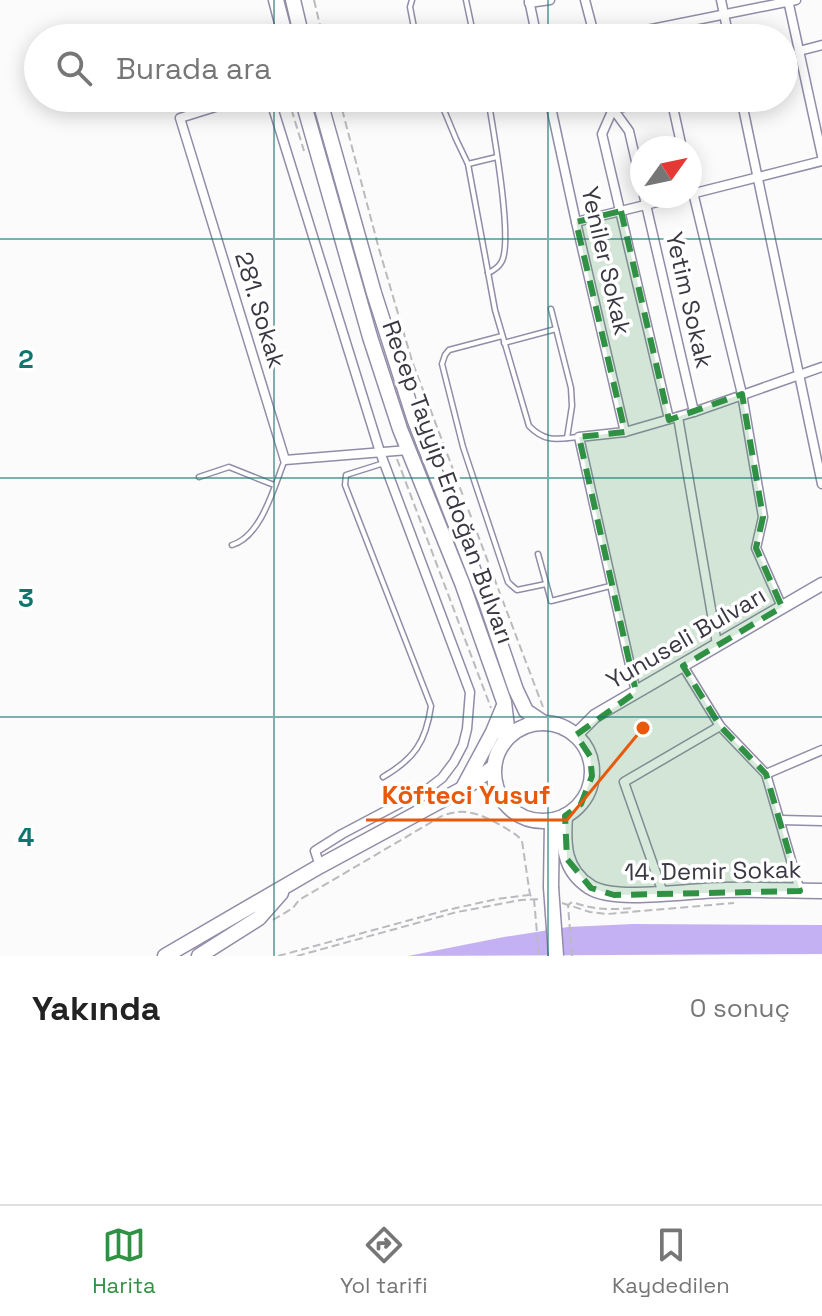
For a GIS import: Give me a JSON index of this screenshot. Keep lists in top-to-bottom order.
{
  "streets": {
    "main road": ["Recep Tayyip Erdoğan Bulvarı", "Yunuseli Bulvarı", "14. Demir Sokak"],
    "street": ["Yeniler Sokak", "Yetim Sokak", "281. Sokak"]
  },
  "crossings": [
    ["Recep Tayyip Erdoğan Bulvarı", "Yunuseli Bulvarı"],
    ["Recep Tayyip Erdoğan Bulvarı", "14. Demir Sokak"],
    ["Yunuseli Bulvarı", "14. Demir Sokak"]
  ],
  "places": ["Köfteci Yusuf"],
  "north": "top right",
  "page": {
    "search": "Burada ara",
    "heading": ["Yakında", "0 sonuç"],
    "nav": ["Harita", "Yol tarifi", "Kaydedilen"]
  },
  "grid": {
    "rows": ["2", "3", "4"]
  }
}
